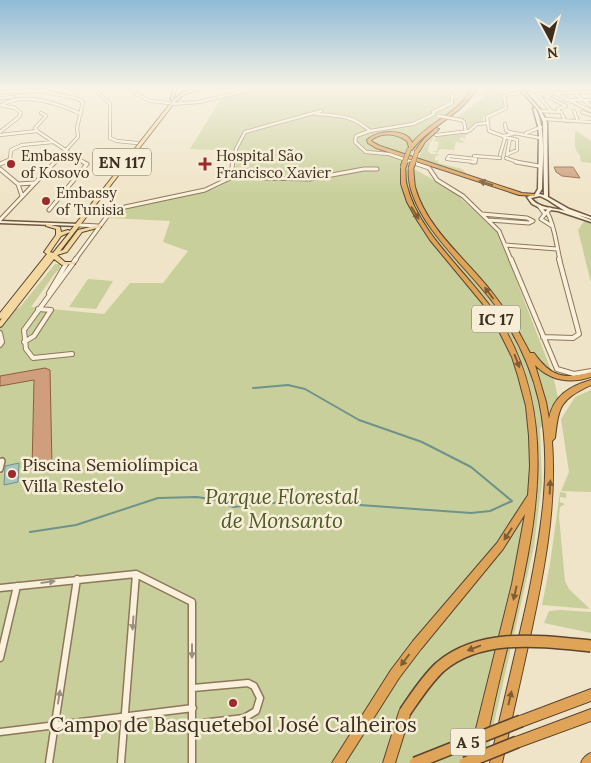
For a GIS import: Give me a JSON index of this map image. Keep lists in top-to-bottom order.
{
  "streets": {
    "highway": ["IC 17", "A 5"],
    "main road": ["EN 117"]
  },
  "parks": ["Parque Florestal de Monsanto"],
  "places": {
    "other": [
      "Embassy of Kosovo",
      "Embassy of Tunisia",
      "Piscina Semiolímpica Villa Restelo",
      "Campo de Basquetebol José Calheiros"
    ],
    "health": ["Hospital São Francisco Xavier"]
  },
  "north": "bottom"
}
